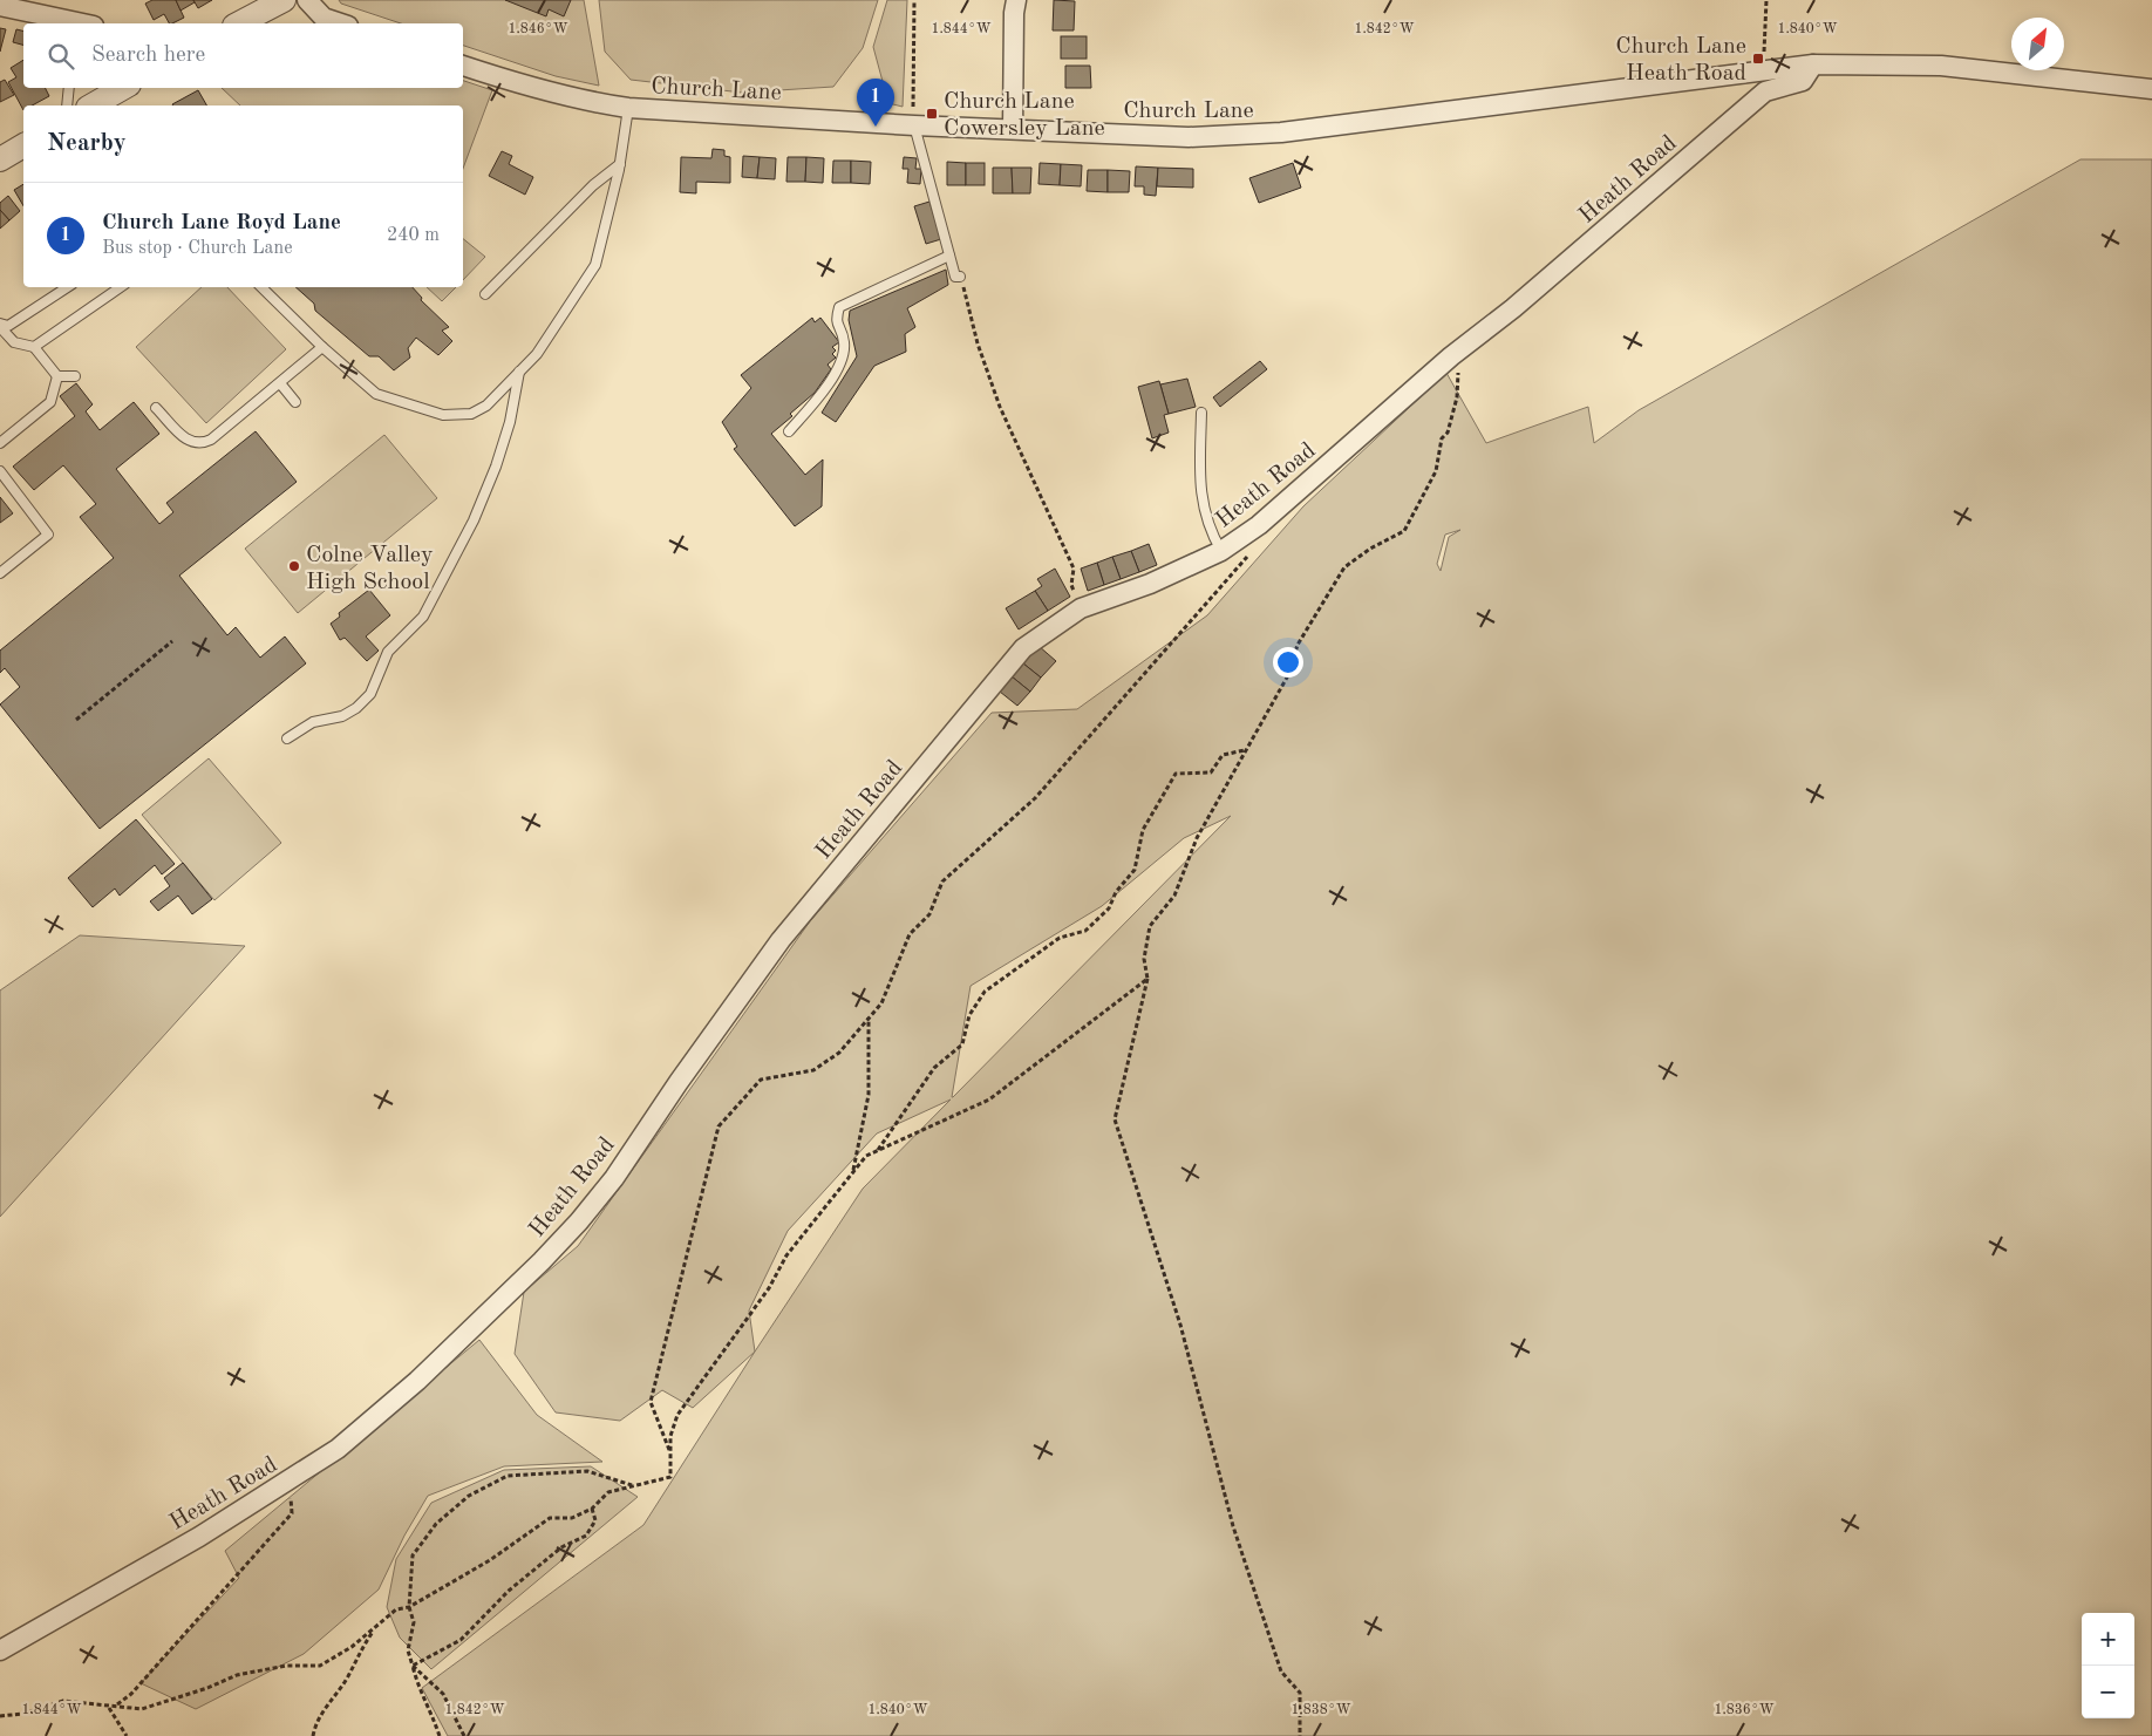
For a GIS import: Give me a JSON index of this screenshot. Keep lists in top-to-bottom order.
{
  "streets": {
    "street": ["Church Lane", "Heath Road"]
  },
  "crossings": [
    ["Church Lane", "Heath Road"]
  ],
  "places": {
    "transit": ["Church Lane Heath Road", "Church Lane Cowersley Lane"],
    "other": ["Colne Valley High School"]
  },
  "north": "top right",
  "page": {
    "search": "Search here",
    "pins": "1",
    "heading": "Nearby",
    "list": [
      {
        "mark": "1",
        "name": "Church Lane Royd Lane",
        "note": "Bus stop · Church Lane",
        "value": "240 m"
      }
    ],
    "map_buttons": ["+", "−"]
  },
  "coordinates": [
    "1.846°W",
    "1.844°W",
    "1.842°W",
    "1.840°W",
    "1.838°W",
    "1.836°W"
  ]
}
